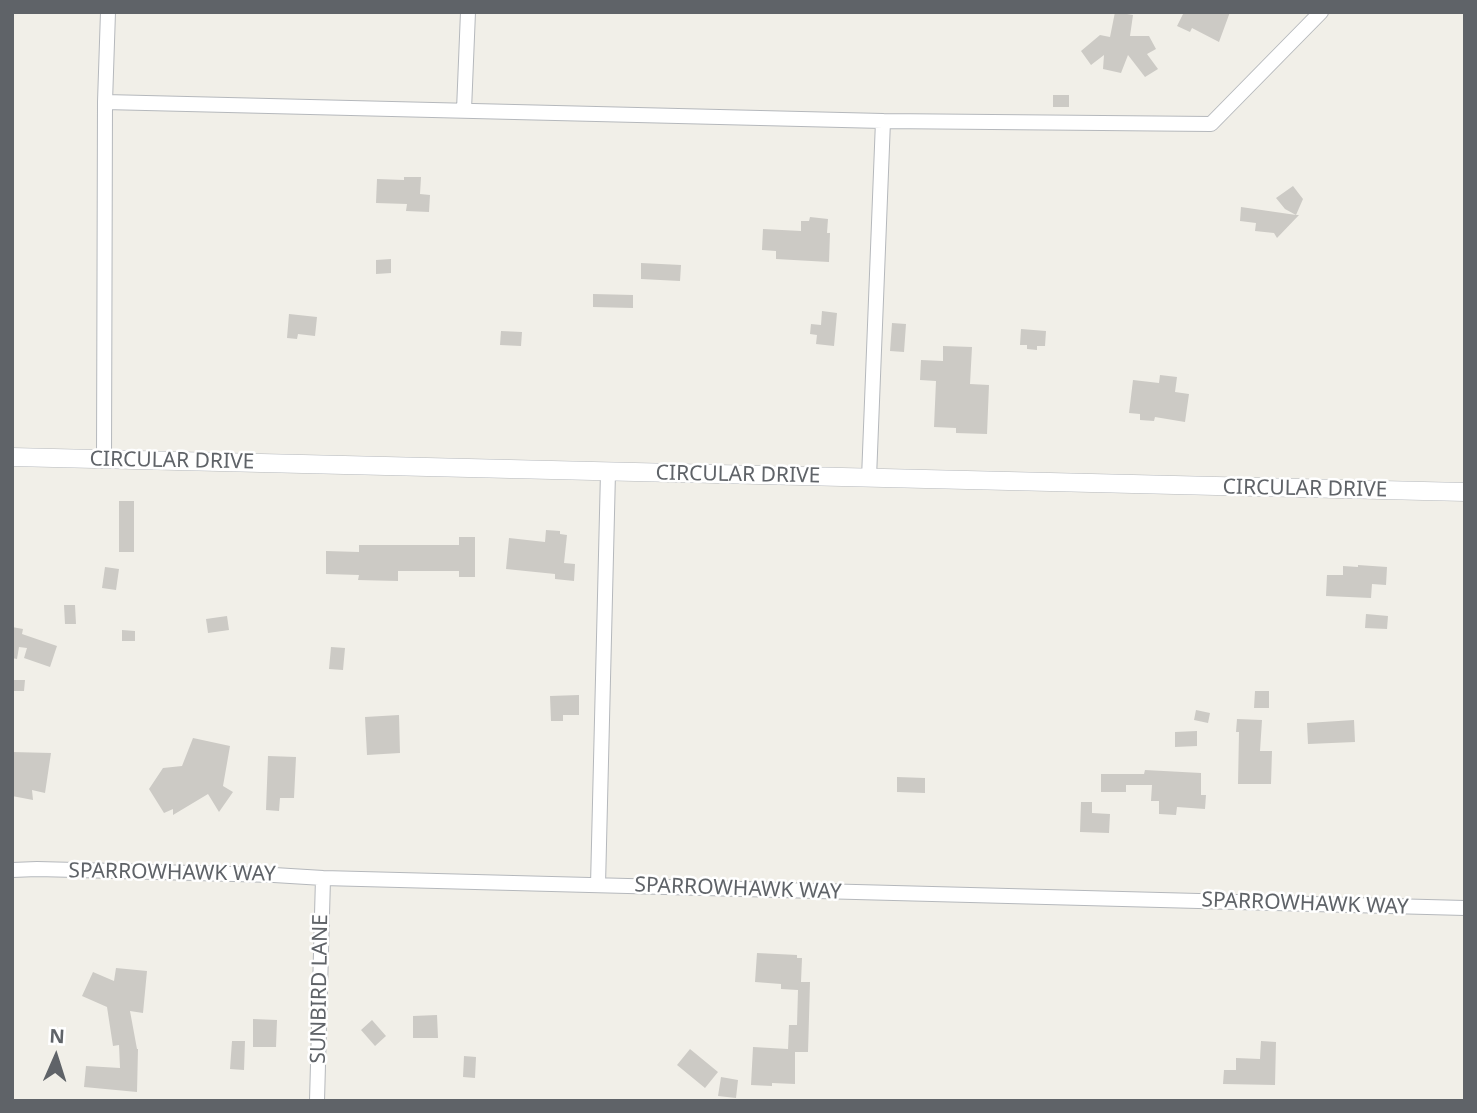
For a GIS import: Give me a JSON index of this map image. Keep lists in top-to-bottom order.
{
  "streets": {
    "street": ["CIRCULAR DRIVE", "SPARROWHAWK WAY", "SUNBIRD LANE"]
  },
  "crossings": [
    ["SPARROWHAWK WAY", "SUNBIRD LANE"]
  ],
  "north": "top"
}
